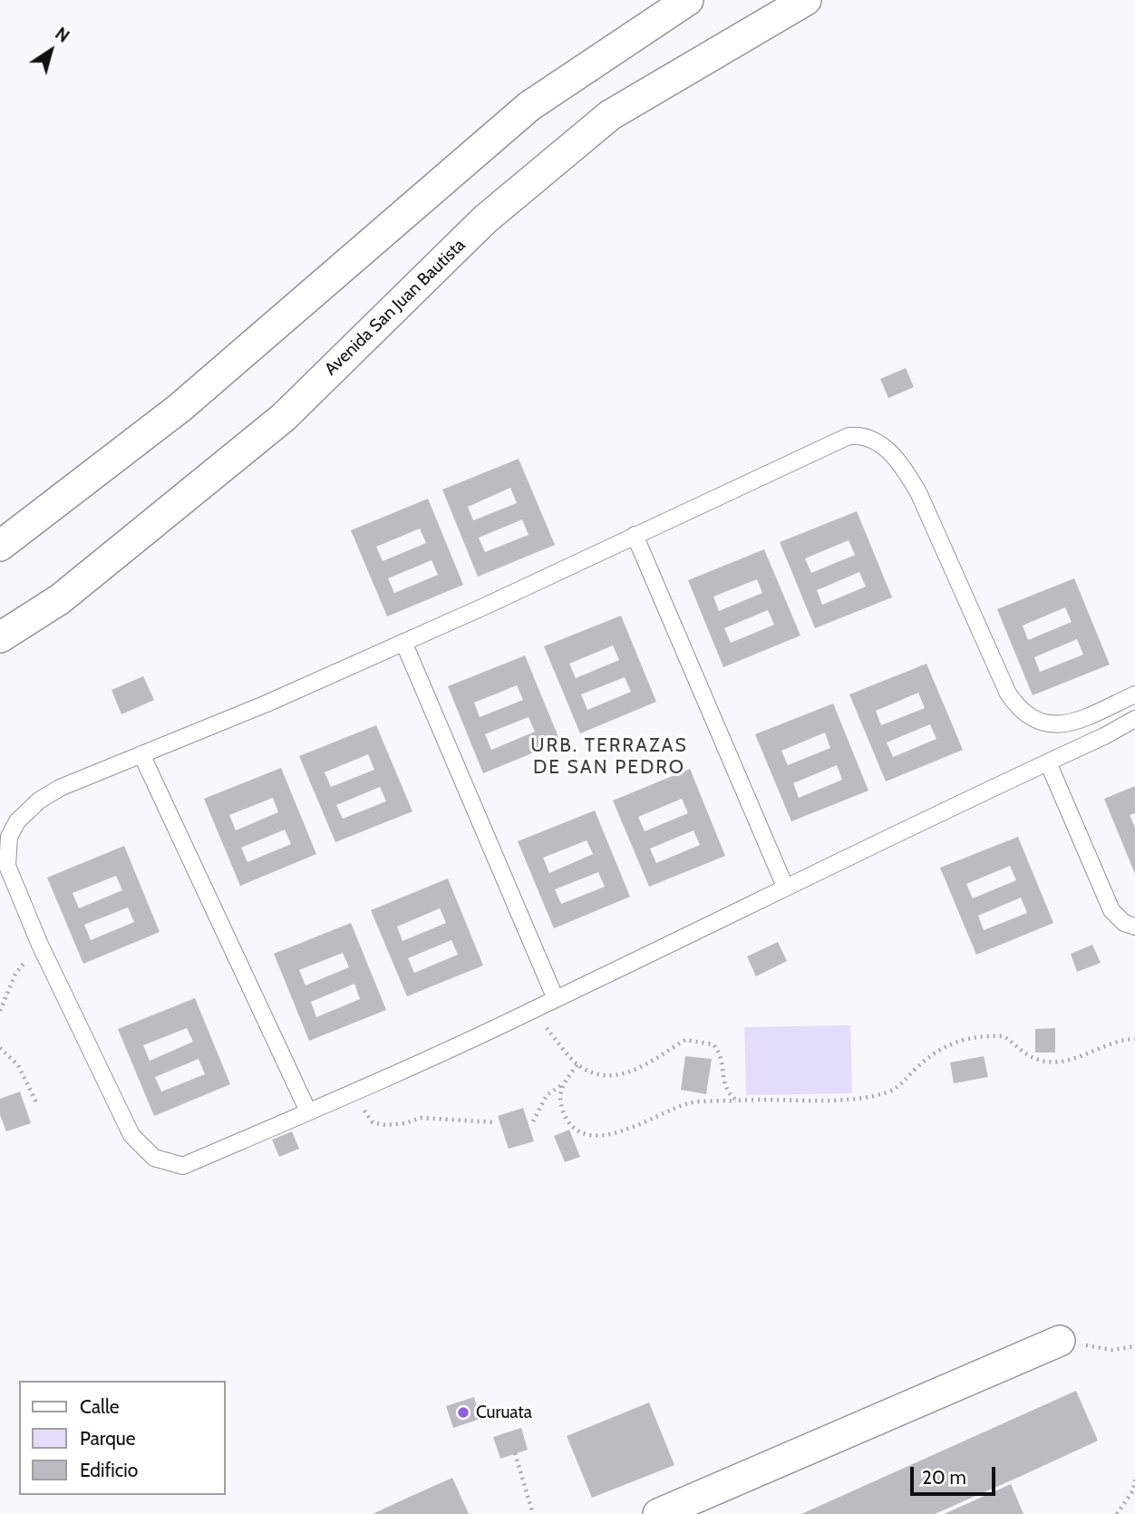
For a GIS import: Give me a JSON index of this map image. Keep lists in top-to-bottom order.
{
  "streets": {
    "street": ["Avenida San Juan Bautista"]
  },
  "districts": ["URB. TERRAZAS DE SAN PEDRO"],
  "places": ["Curuata"],
  "legend": ["Calle", "Parque", "Edificio"],
  "scale_bar": "20 m",
  "north": "top right"
}
